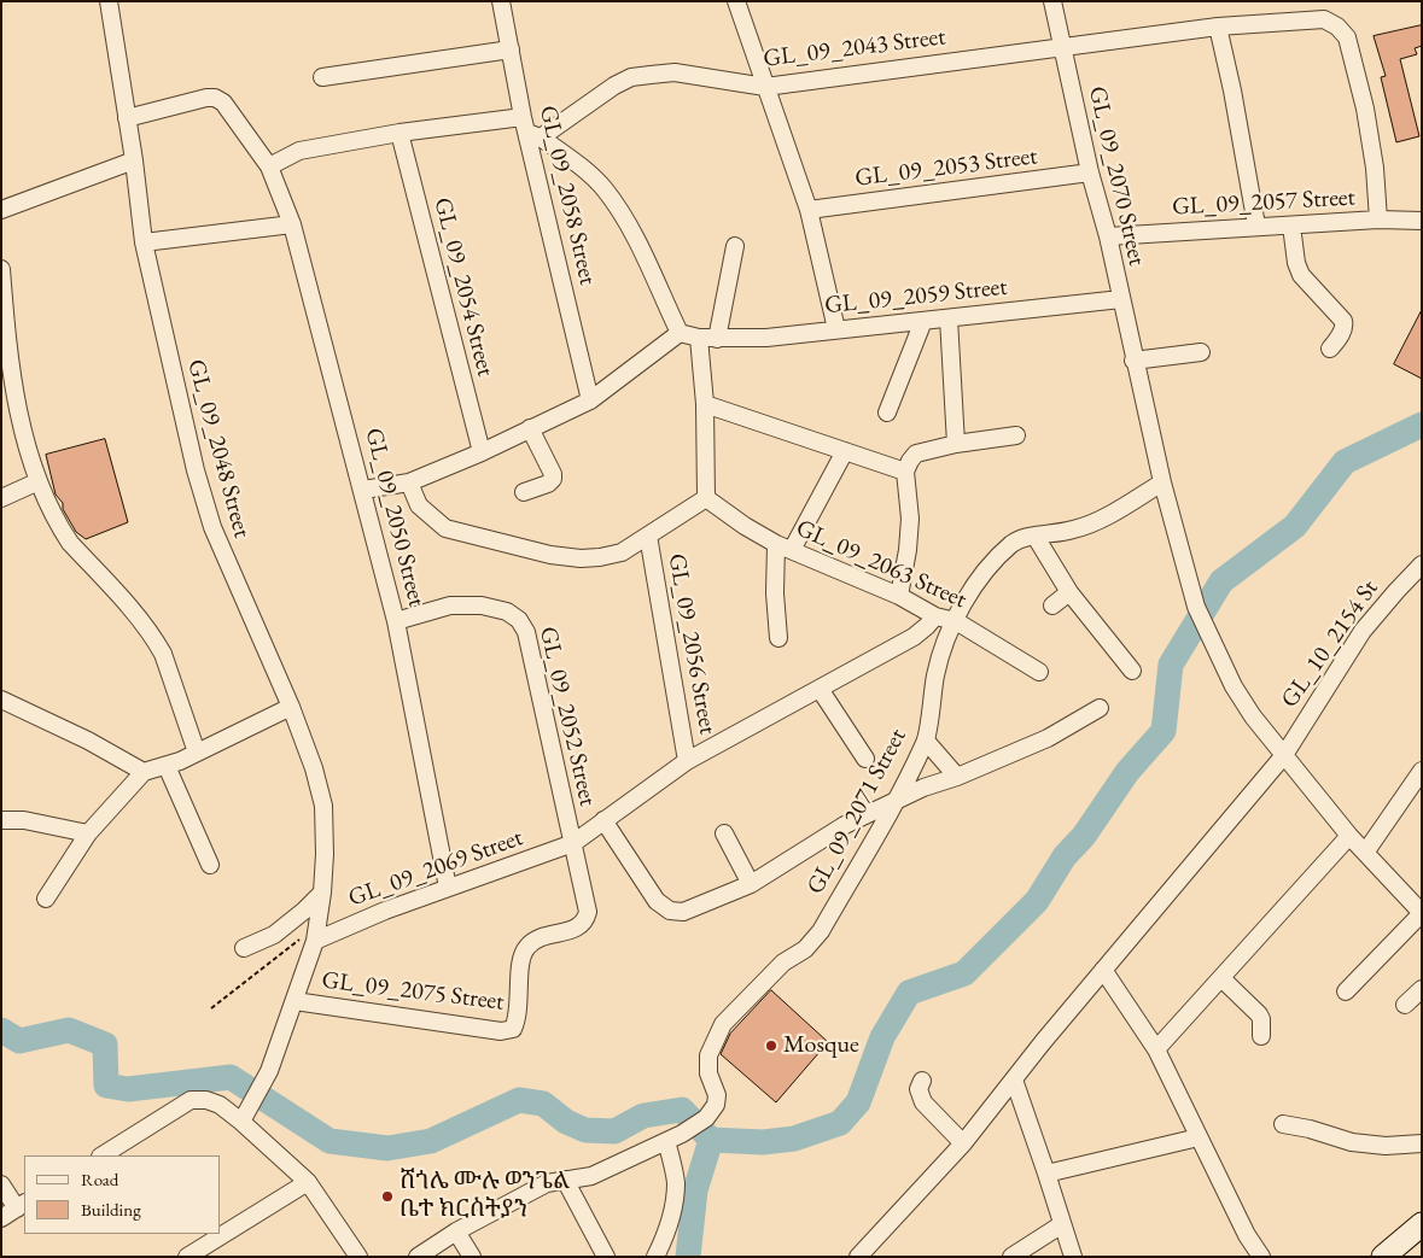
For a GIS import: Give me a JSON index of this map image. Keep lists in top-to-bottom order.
{
  "streets": {
    "street": [
      "GL_09_2043 Street",
      "GL_09_2053 Street",
      "GL_09_2070 Street",
      "GL_09_2058 Street",
      "GL_09_2057 Street",
      "GL_09_2054 Street",
      "GL_09_2059 Street",
      "GL_09_2048 Street",
      "GL_09_2050 Street",
      "GL_09_2063 Street",
      "GL_09_2056 Street",
      "GL_10_2154 St",
      "GL_09_2052 Street",
      "GL_09_2071 Street",
      "GL_09_2069 Street",
      "GL_09_2075 Street"
    ]
  },
  "crossings": [
    ["GL_09_2043 Street", "GL_09_2070 Street"],
    ["GL_09_2043 Street", "GL_09_2058 Street"],
    ["GL_09_2043 Street", "GL_09_2057 Street"],
    ["GL_09_2043 Street", "GL_09_2054 Street"],
    ["GL_09_2043 Street", "GL_09_2050 Street"],
    ["GL_09_2053 Street", "GL_09_2070 Street"],
    ["GL_09_2070 Street", "GL_09_2057 Street"],
    ["GL_09_2070 Street", "GL_09_2059 Street"],
    ["GL_09_2070 Street", "GL_10_2154 St"],
    ["GL_09_2070 Street", "GL_09_2071 Street"],
    ["GL_09_2048 Street", "GL_09_2069 Street"],
    ["GL_09_2048 Street", "GL_09_2075 Street"],
    ["GL_09_2050 Street", "GL_09_2052 Street"],
    ["GL_09_2050 Street", "GL_09_2069 Street"],
    ["GL_09_2063 Street", "GL_09_2071 Street"],
    ["GL_09_2063 Street", "GL_09_2069 Street"],
    ["GL_09_2056 Street", "GL_09_2069 Street"],
    ["GL_09_2052 Street", "GL_09_2069 Street"],
    ["GL_09_2052 Street", "GL_09_2075 Street"],
    ["GL_09_2069 Street", "GL_09_2075 Street"]
  ],
  "places": ["Mosque", "ሸጎሌ ሙሉ ወንጌል ቤተ ክርስትያን"],
  "legend": ["Road", "Building"]
}
